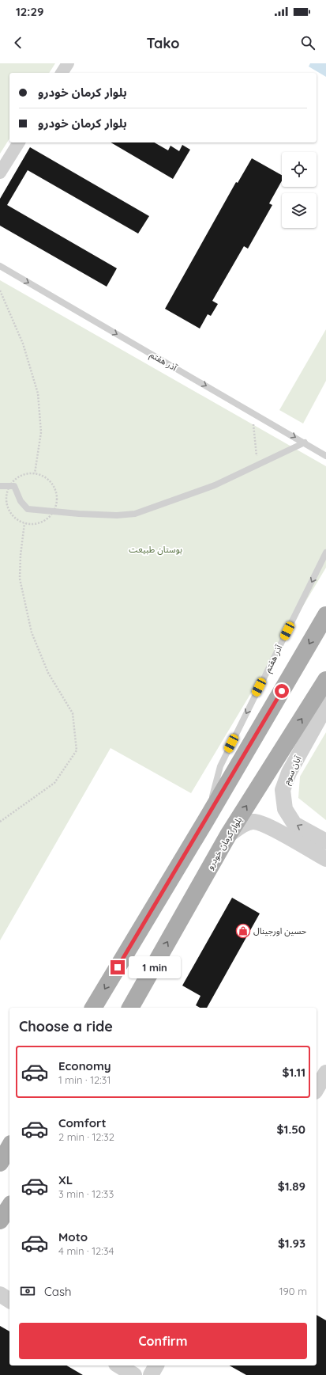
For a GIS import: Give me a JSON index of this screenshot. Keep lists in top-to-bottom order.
{
  "streets": {
    "main road": ["بلوار کرمان خودرو"],
    "street": ["آبان سوم"],
    "lane": ["آذر هفتم"]
  },
  "one_way": ["آبان سوم"],
  "parks": ["بوستان طبیعت"],
  "places": {
    "shop": ["حسین اورجینال"]
  },
  "page": {
    "status": "12:29",
    "header": "Tako",
    "banner": ["بلوار کرمان خودرو", "بلوار کرمان خودرو"],
    "bubble": "1 min",
    "heading": "Choose a ride",
    "list": [
      {
        "name": "Economy",
        "note": "1 min · 12:31",
        "value": "$1.11"
      },
      {
        "name": "Comfort",
        "note": "2 min · 12:32",
        "value": "$1.50"
      },
      {
        "name": "XL",
        "note": "3 min · 12:33",
        "value": "$1.89"
      },
      {
        "name": "Moto",
        "note": "4 min · 12:34",
        "value": "$1.93"
      }
    ],
    "pay": ["Cash", "190 m"],
    "buttons": "Confirm"
  }
}
